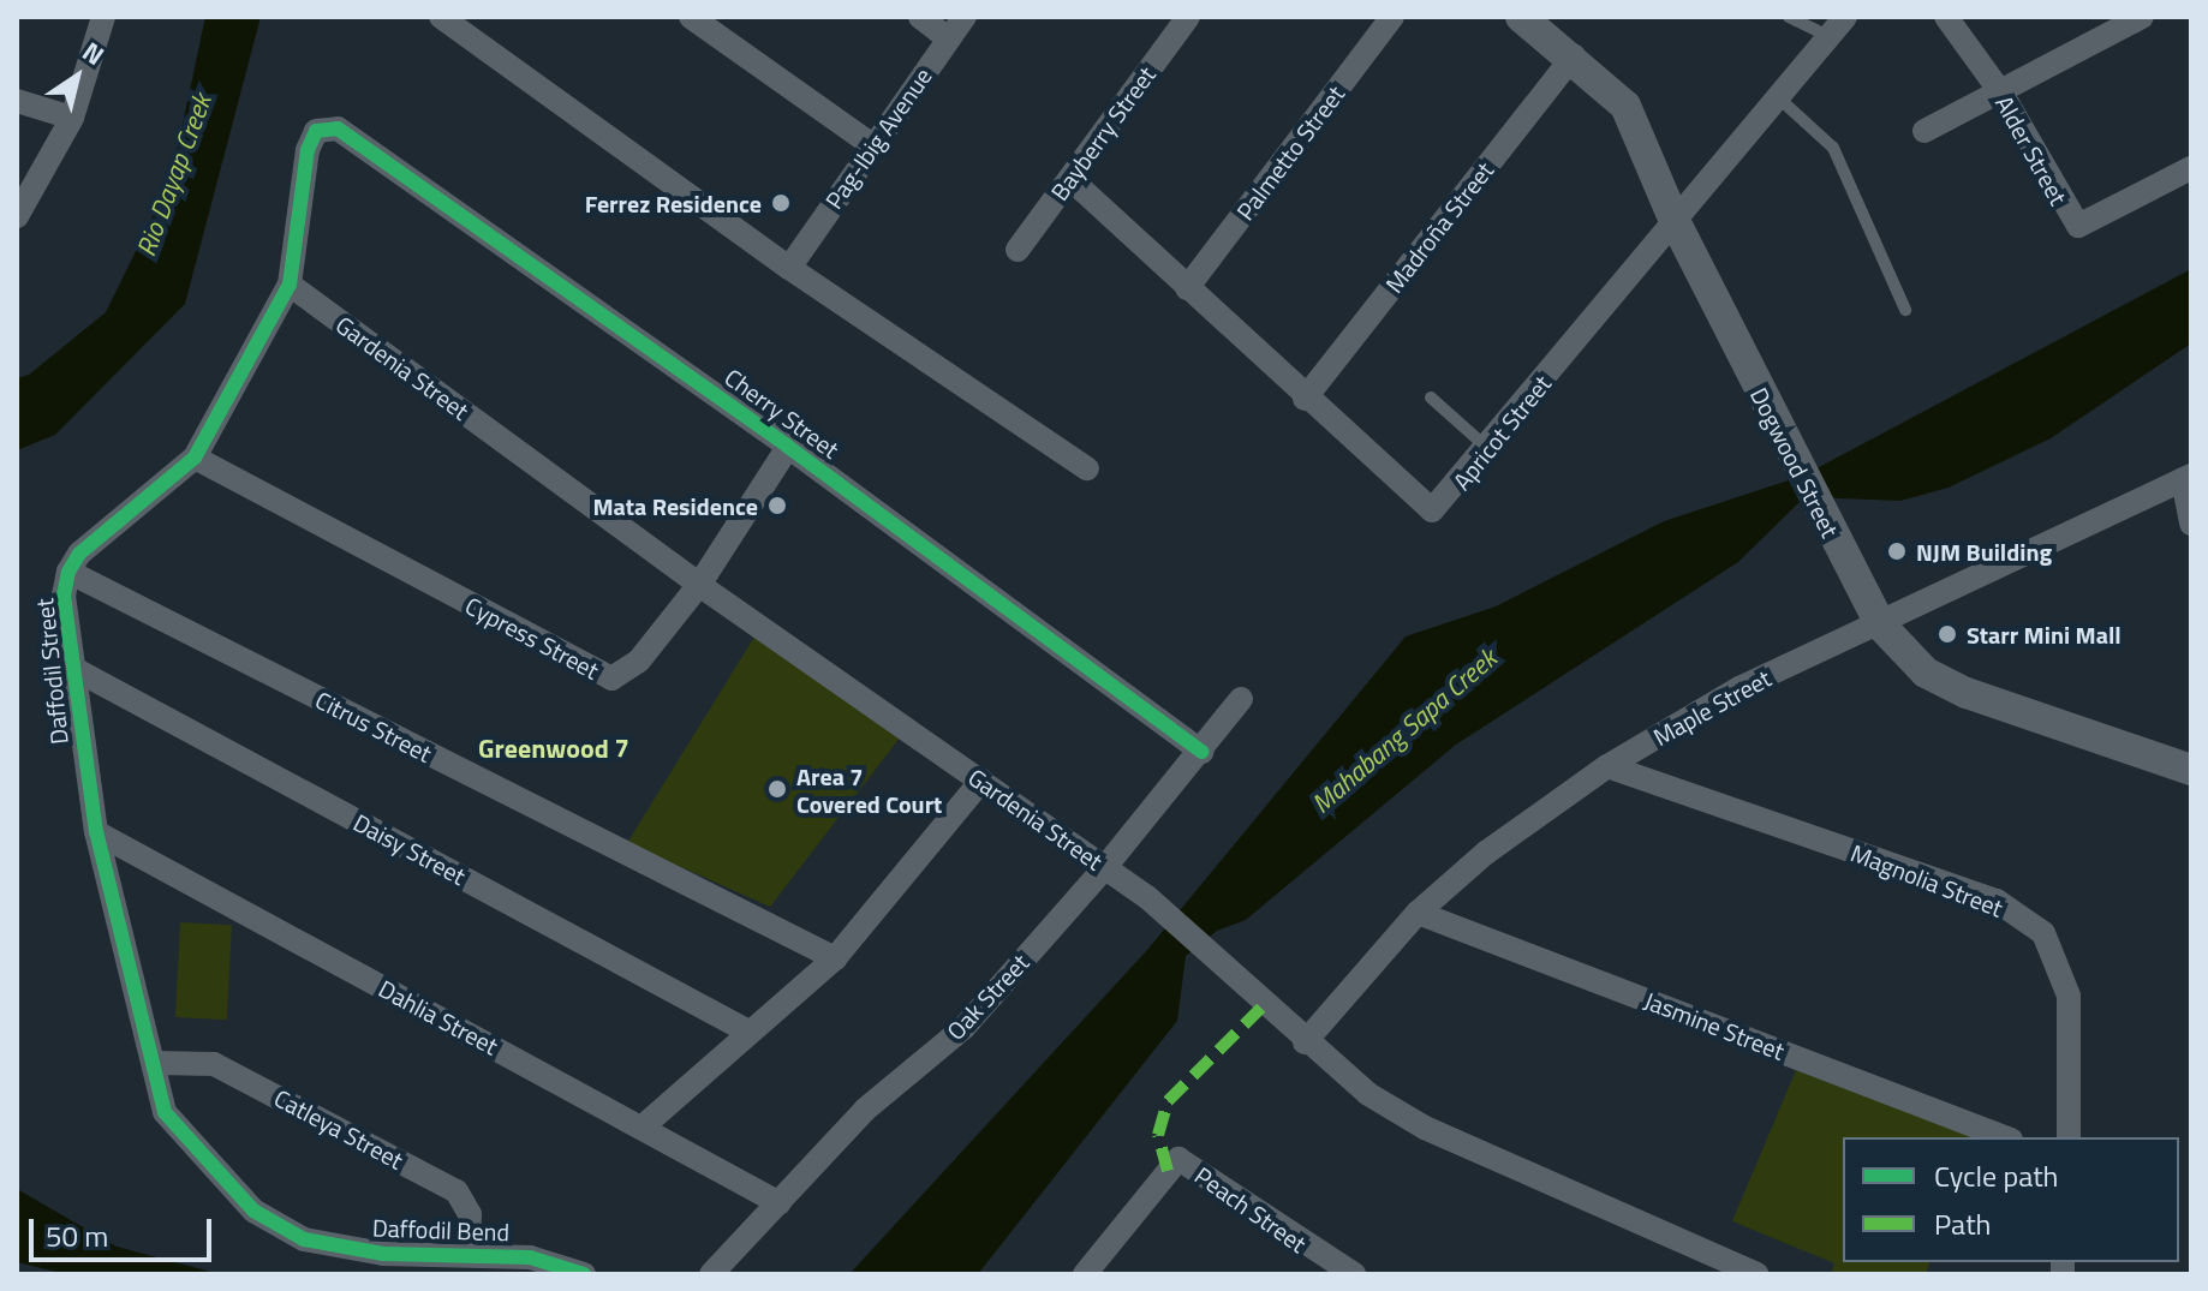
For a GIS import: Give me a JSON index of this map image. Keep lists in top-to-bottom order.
{
  "streets": {
    "street": [
      "Bayberry Street",
      "Pag-Ibig Avenue",
      "Alder Street",
      "Palmetto Street",
      "Madroña Street",
      "Gardenia Street",
      "Cherry Street",
      "Apricot Street",
      "Dogwood Street",
      "Cypress Street",
      "Daffodil Street",
      "Maple Street",
      "Citrus Street",
      "Daisy Street",
      "Magnolia Street",
      "Oak Street",
      "Dahlia Street",
      "Jasmine Street",
      "Catleya Street",
      "Peach Street",
      "Daffodil Bend"
    ]
  },
  "crossings": [
    ["Bayberry Street", "Apricot Street"],
    ["Palmetto Street", "Apricot Street"],
    ["Madroña Street", "Apricot Street"],
    ["Madroña Street", "Dogwood Street"],
    ["Gardenia Street", "Cypress Street"],
    ["Gardenia Street", "Daffodil Street"],
    ["Gardenia Street", "Maple Street"],
    ["Gardenia Street", "Oak Street"],
    ["Cherry Street", "Cypress Street"],
    ["Cherry Street", "Daffodil Street"],
    ["Cherry Street", "Oak Street"],
    ["Apricot Street", "Dogwood Street"],
    ["Dogwood Street", "Maple Street"],
    ["Cypress Street", "Daffodil Street"],
    ["Daffodil Street", "Citrus Street"],
    ["Daffodil Street", "Daisy Street"],
    ["Daffodil Street", "Dahlia Street"],
    ["Daffodil Street", "Catleya Street"],
    ["Daffodil Street", "Daffodil Bend"],
    ["Maple Street", "Magnolia Street"],
    ["Maple Street", "Jasmine Street"],
    ["Oak Street", "Dahlia Street"],
    ["Catleya Street", "Daffodil Bend"]
  ],
  "districts": ["Greenwood 7"],
  "water": ["Rio Dayap Creek", "Mahabang Sapa Creek"],
  "places": [
    "Ferrez Residence",
    "Mata Residence",
    "NJM Building",
    "Starr Mini Mall",
    "Area 7 Covered Court"
  ],
  "legend": ["Cycle path", "Path"],
  "scale_bar": "50 m",
  "north": "top right"
}
